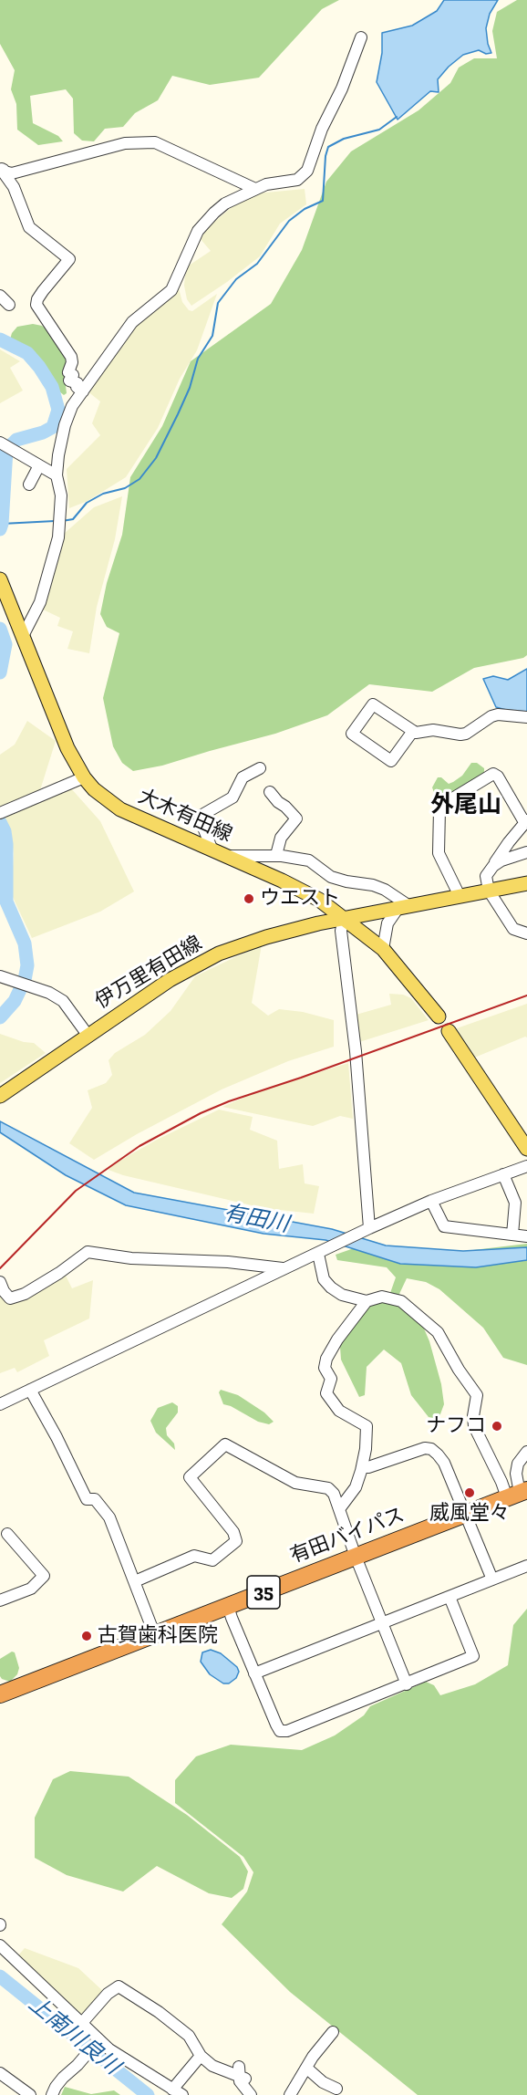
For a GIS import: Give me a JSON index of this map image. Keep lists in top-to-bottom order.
{
  "streets": {
    "highway": ["有田バイパス", "35"],
    "main road": ["大木有田線", "伊万里有田線"]
  },
  "crossings": [
    ["大木有田線", "伊万里有田線"]
  ],
  "districts": ["外尾山"],
  "water": ["有田川", "上南川良川"],
  "places": [
    "ウエスト",
    "ナフコ",
    "威風堂々",
    "古賀歯科医院"
  ]
}
